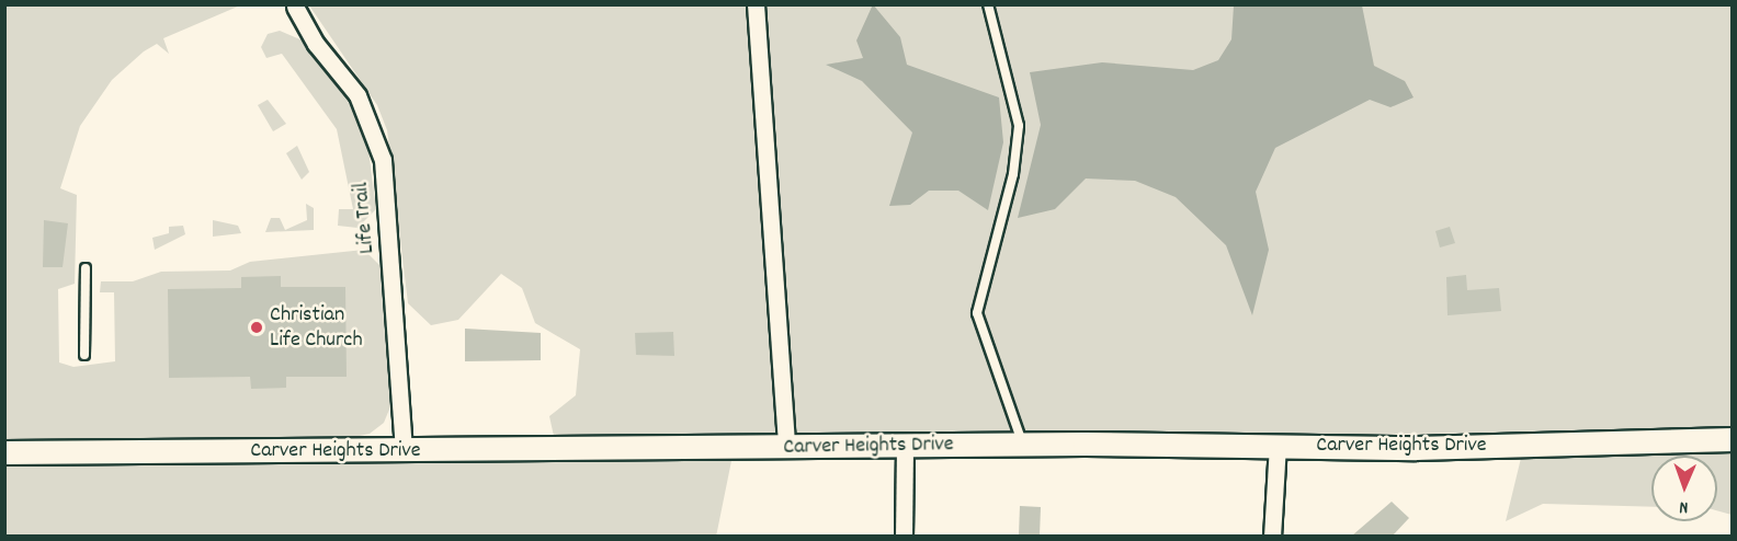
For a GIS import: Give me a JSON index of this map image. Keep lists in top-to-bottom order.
{
  "streets": {
    "street": ["Life Trail", "Carver Heights Drive"]
  },
  "crossings": [
    ["Life Trail", "Carver Heights Drive"]
  ],
  "places": ["Christian Life Church"],
  "north": "bottom"
}
